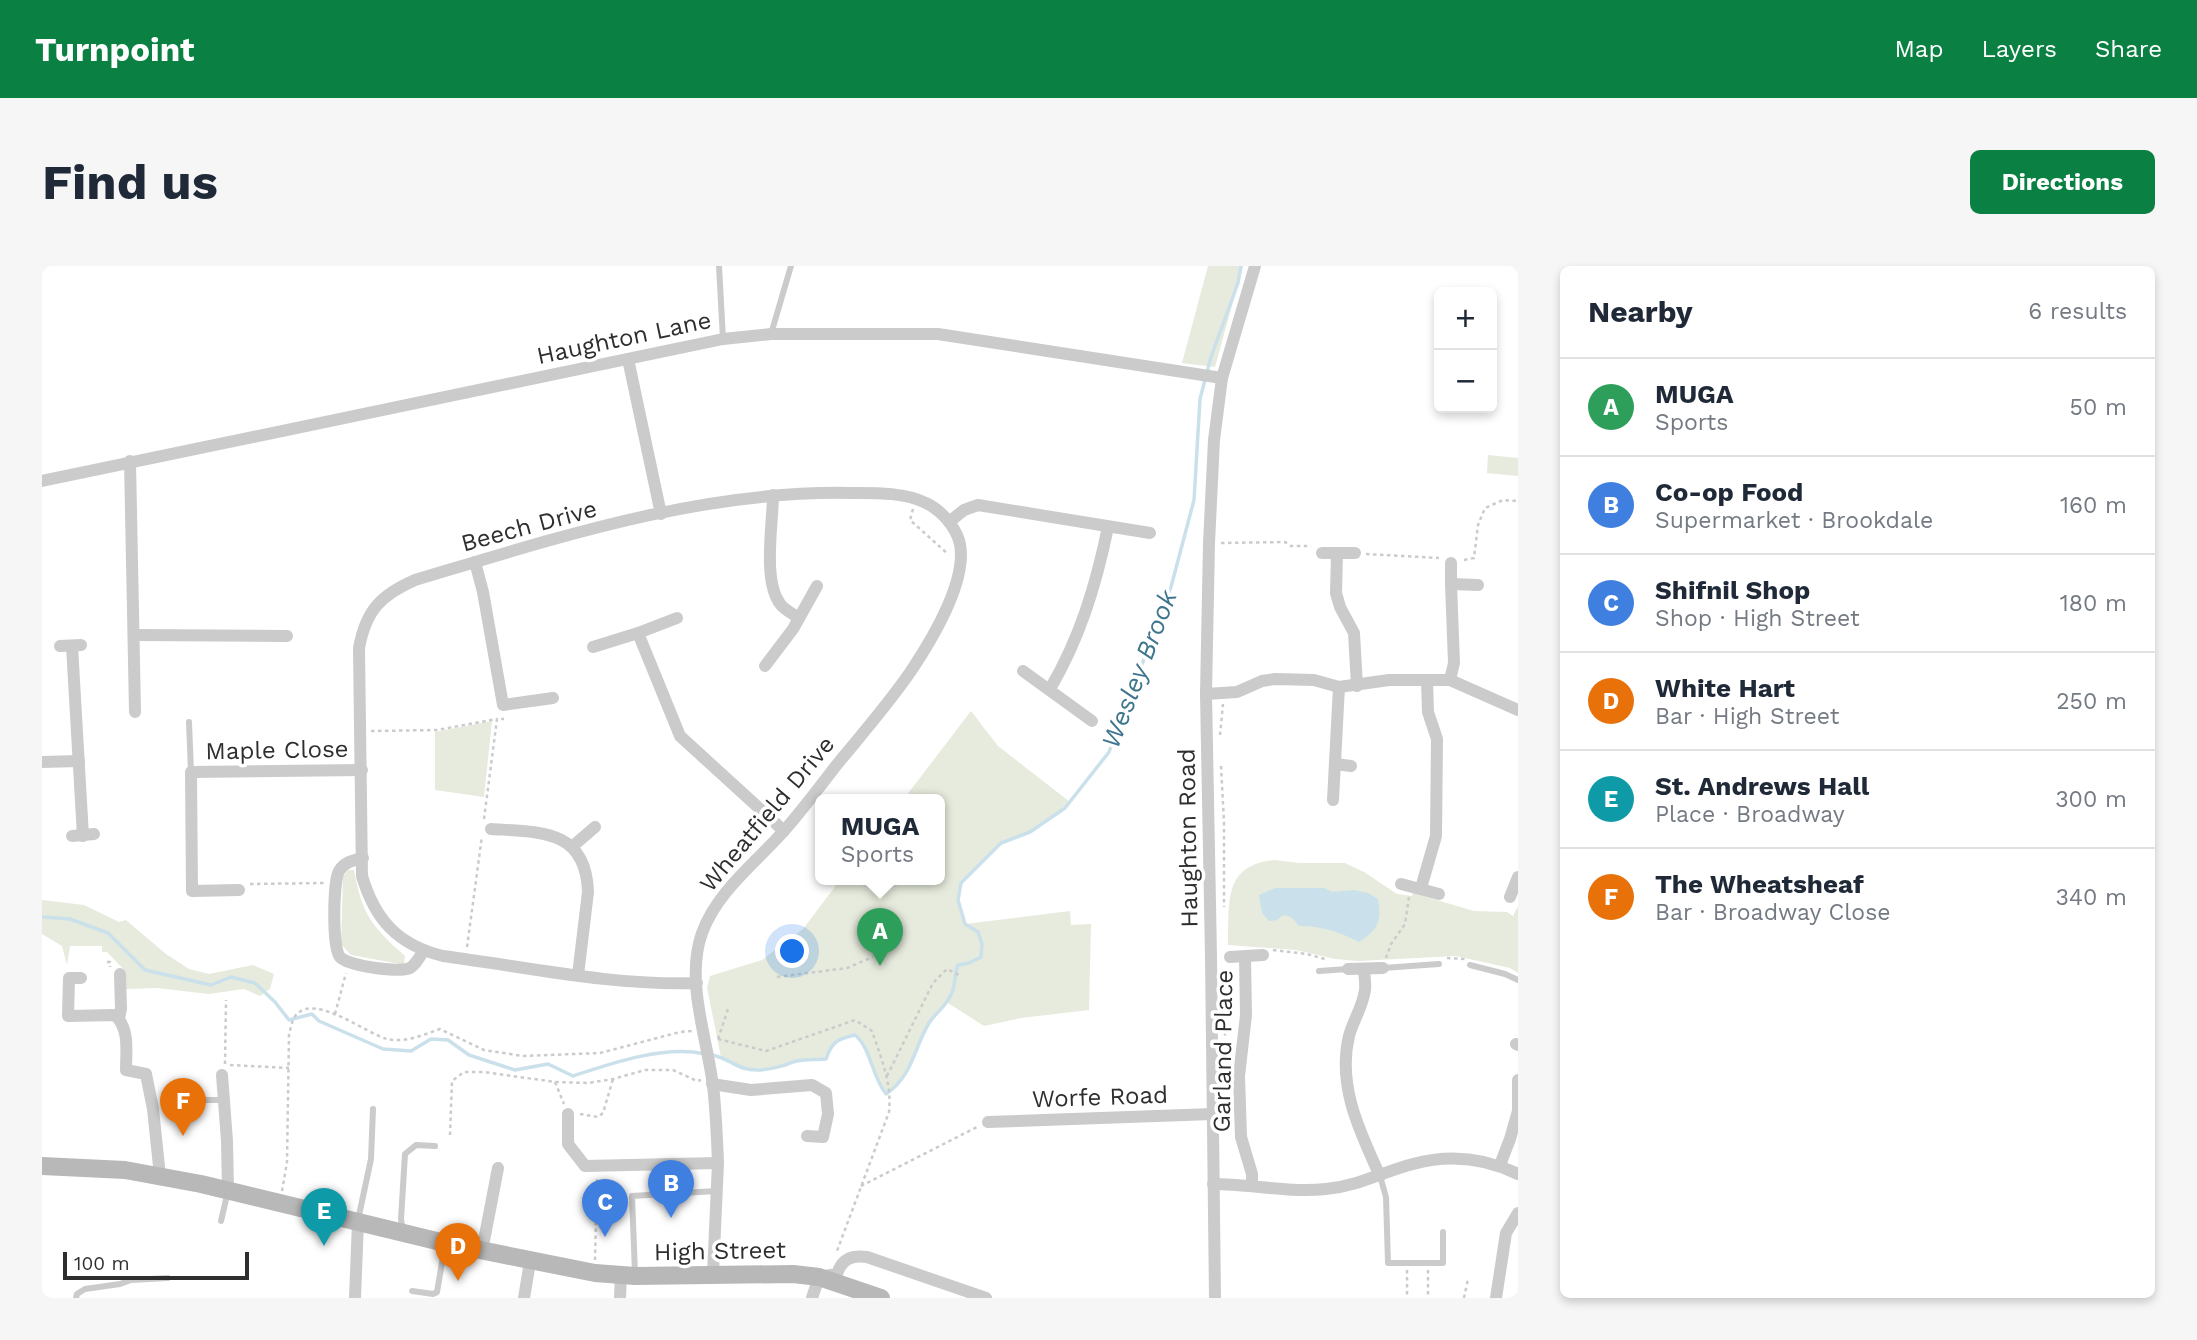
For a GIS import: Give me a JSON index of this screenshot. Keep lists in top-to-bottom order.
{
  "streets": {
    "main road": ["High Street"],
    "street": [
      "Haughton Lane",
      "Beech Drive",
      "Maple Close",
      "Wheatfield Drive",
      "Haughton Road",
      "Garland Place",
      "Worfe Road"
    ]
  },
  "crossings": [
    ["Haughton Lane", "Haughton Road"],
    ["Beech Drive", "Maple Close"],
    ["Beech Drive", "Wheatfield Drive"],
    ["Wheatfield Drive", "High Street"],
    ["Haughton Road", "Worfe Road"]
  ],
  "water": ["Wesley Brook"],
  "scale_bar": "100 m",
  "page": {
    "header": "Turnpoint",
    "nav": ["Map", "Layers", "Share"],
    "buttons": "Directions",
    "title": "Find us",
    "heading": ["Nearby", "6 results"],
    "map_buttons": ["+", "−"],
    "list": [
      {
        "mark": "A",
        "name": "MUGA",
        "note": "Sports",
        "value": "50 m"
      },
      {
        "mark": "B",
        "name": "Co-op Food",
        "note": "Supermarket · Brookdale",
        "value": "160 m"
      },
      {
        "mark": "C",
        "name": "Shifnil Shop",
        "note": "Shop · High Street",
        "value": "180 m"
      },
      {
        "mark": "D",
        "name": "White Hart",
        "note": "Bar · High Street",
        "value": "250 m"
      },
      {
        "mark": "E",
        "name": "St. Andrews Hall",
        "note": "Place · Broadway",
        "value": "300 m"
      },
      {
        "mark": "F",
        "name": "The Wheatsheaf",
        "note": "Bar · Broadway Close",
        "value": "340 m"
      }
    ],
    "popup": ["MUGA", "Sports"],
    "pins": [
      "A",
      "F",
      "B",
      "C",
      "E",
      "D"
    ],
    "scale": "100 m"
  }
}
